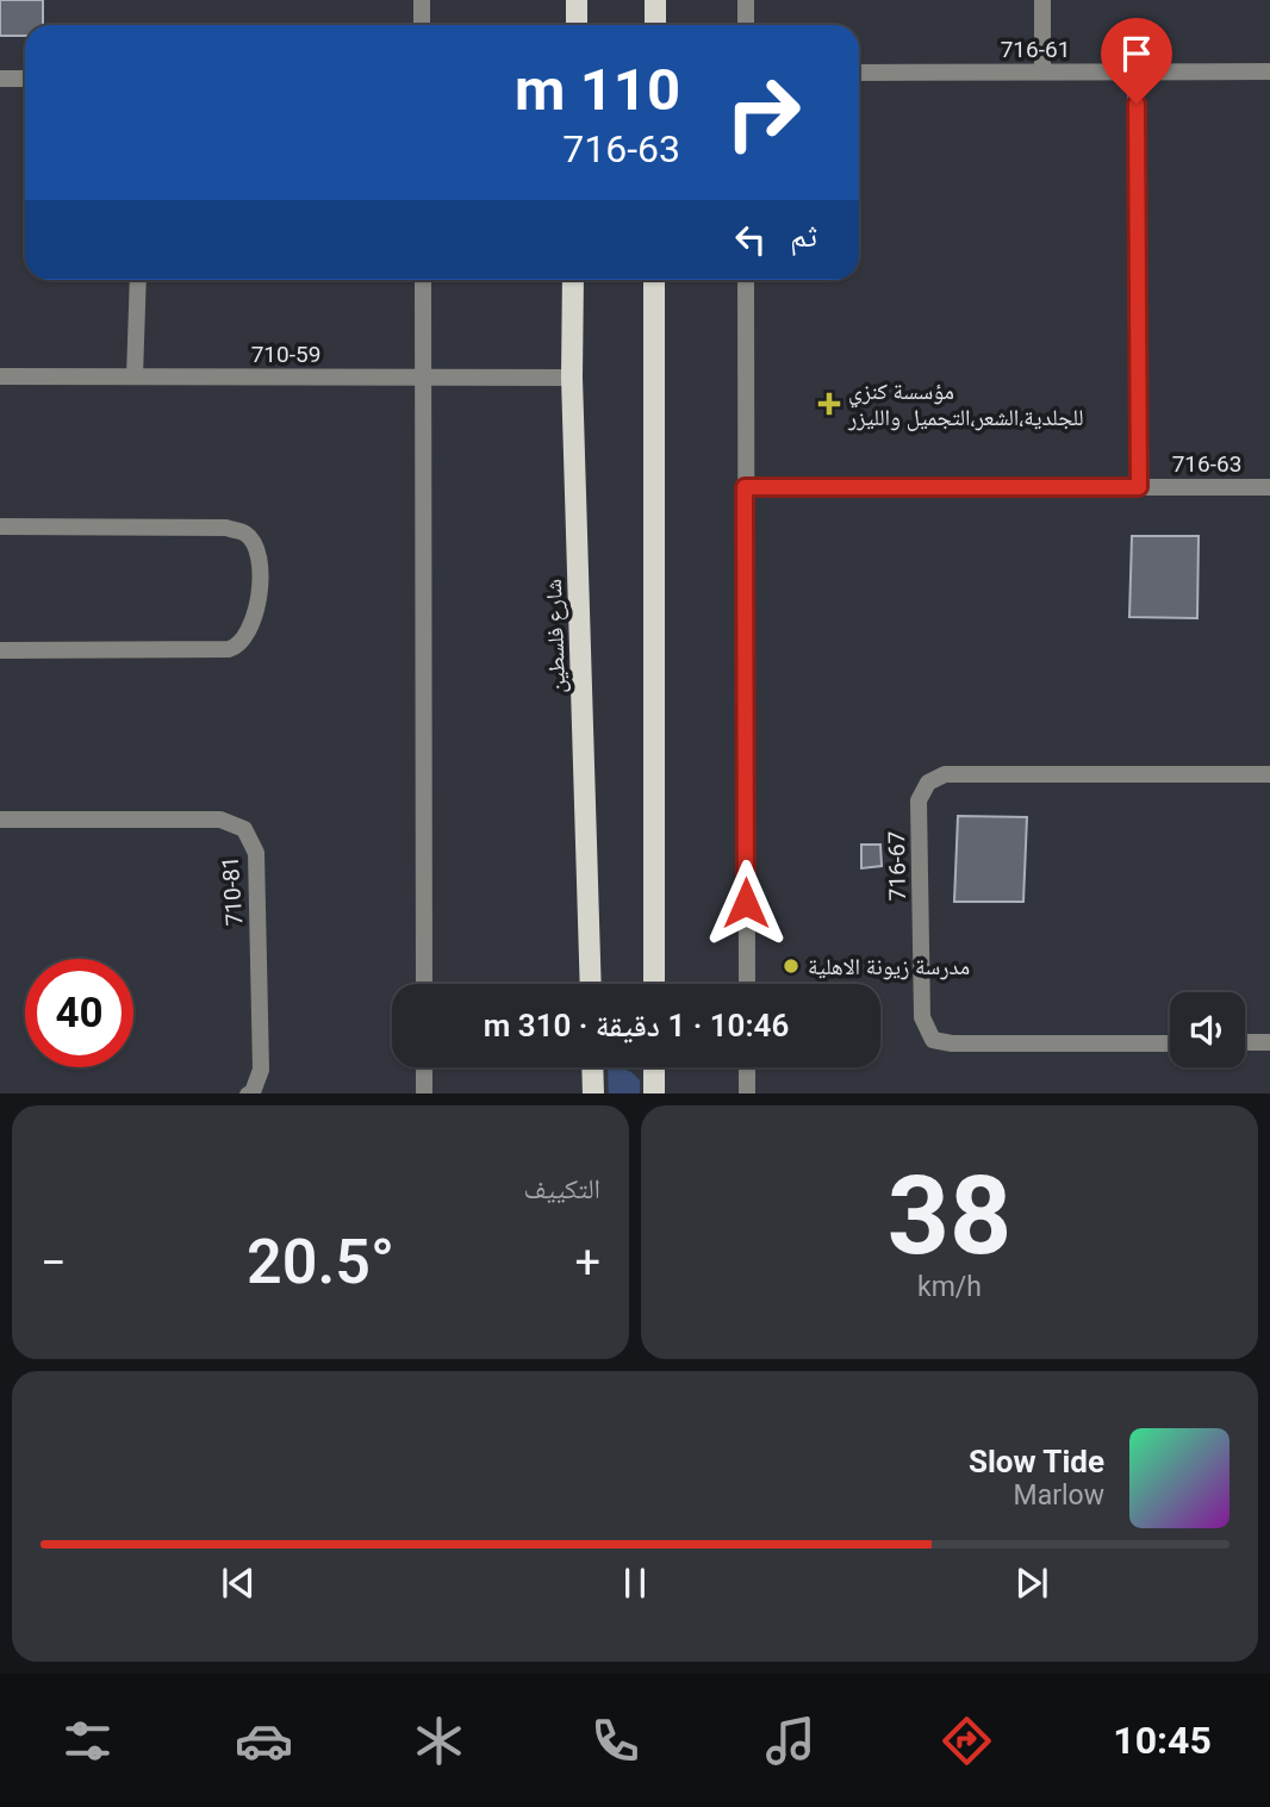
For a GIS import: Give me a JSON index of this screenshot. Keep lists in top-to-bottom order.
{
  "streets": {
    "main road": ["شارع فلسطين"],
    "street": [
      "716-61",
      "710-59",
      "716-63",
      "716-67",
      "710-81"
    ]
  },
  "crossings": [
    ["710-59", "شارع فلسطين"]
  ],
  "places": {
    "health": ["مؤسسة كنزي للجلدية،الشعر،التجميل والليزر"],
    "other": ["مدرسة زيونة الاهلية"]
  },
  "page": {
    "turn": ["110 m", "716-63"],
    "then": "ثم",
    "limit": "40",
    "trip": "10:46 · 1 دقيقة · 310 m",
    "tile": [
      ["38", "km/h"],
      "التكييف"
    ],
    "heat": ["−", "20.5°", "+"],
    "song": ["Slow Tide", "Marlow"],
    "tabs": "10:45"
  }
}
